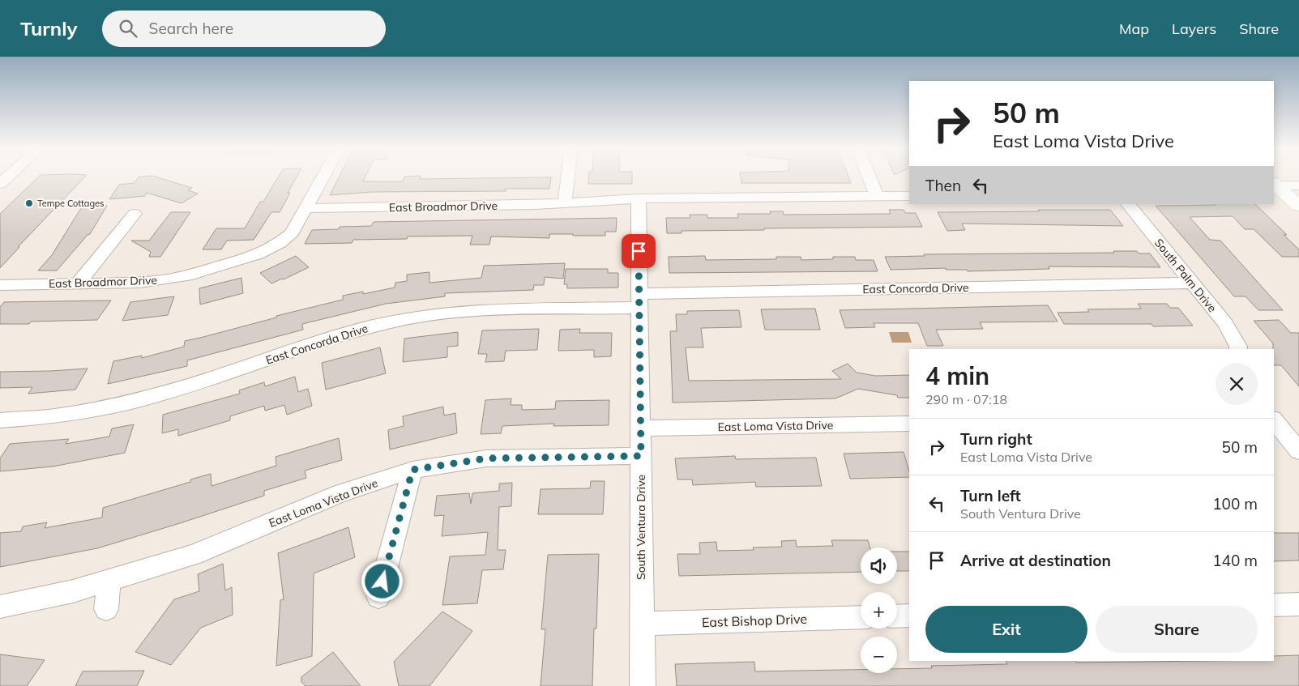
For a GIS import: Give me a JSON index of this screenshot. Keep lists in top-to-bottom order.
{
  "streets": {
    "street": [
      "East Broadmor Drive",
      "South Palm Drive",
      "East Concorda Drive",
      "East Loma Vista Drive",
      "South Ventura Drive",
      "East Bishop Drive"
    ]
  },
  "crossings": [
    ["East Broadmor Drive", "South Ventura Drive"],
    ["South Palm Drive", "East Concorda Drive"],
    ["East Concorda Drive", "South Ventura Drive"],
    ["East Loma Vista Drive", "South Ventura Drive"],
    ["South Ventura Drive", "East Bishop Drive"]
  ],
  "places": ["Tempe Cottages"],
  "page": {
    "header": "Turnly",
    "search": "Search here",
    "nav": ["Map", "Layers", "Share"],
    "turn": ["50 m", "East Loma Vista Drive"],
    "then": "Then",
    "heading": ["4 min", "290 m · 07:18"],
    "list": [
      {
        "name": "Turn right",
        "note": "East Loma Vista Drive",
        "value": "50 m"
      },
      {
        "name": "Turn left",
        "note": "South Ventura Drive",
        "value": "100 m"
      },
      {
        "name": "Arrive at destination",
        "value": "140 m"
      }
    ],
    "map_buttons": ["+", "−"],
    "buttons": ["Exit", "Share"]
  }
}
